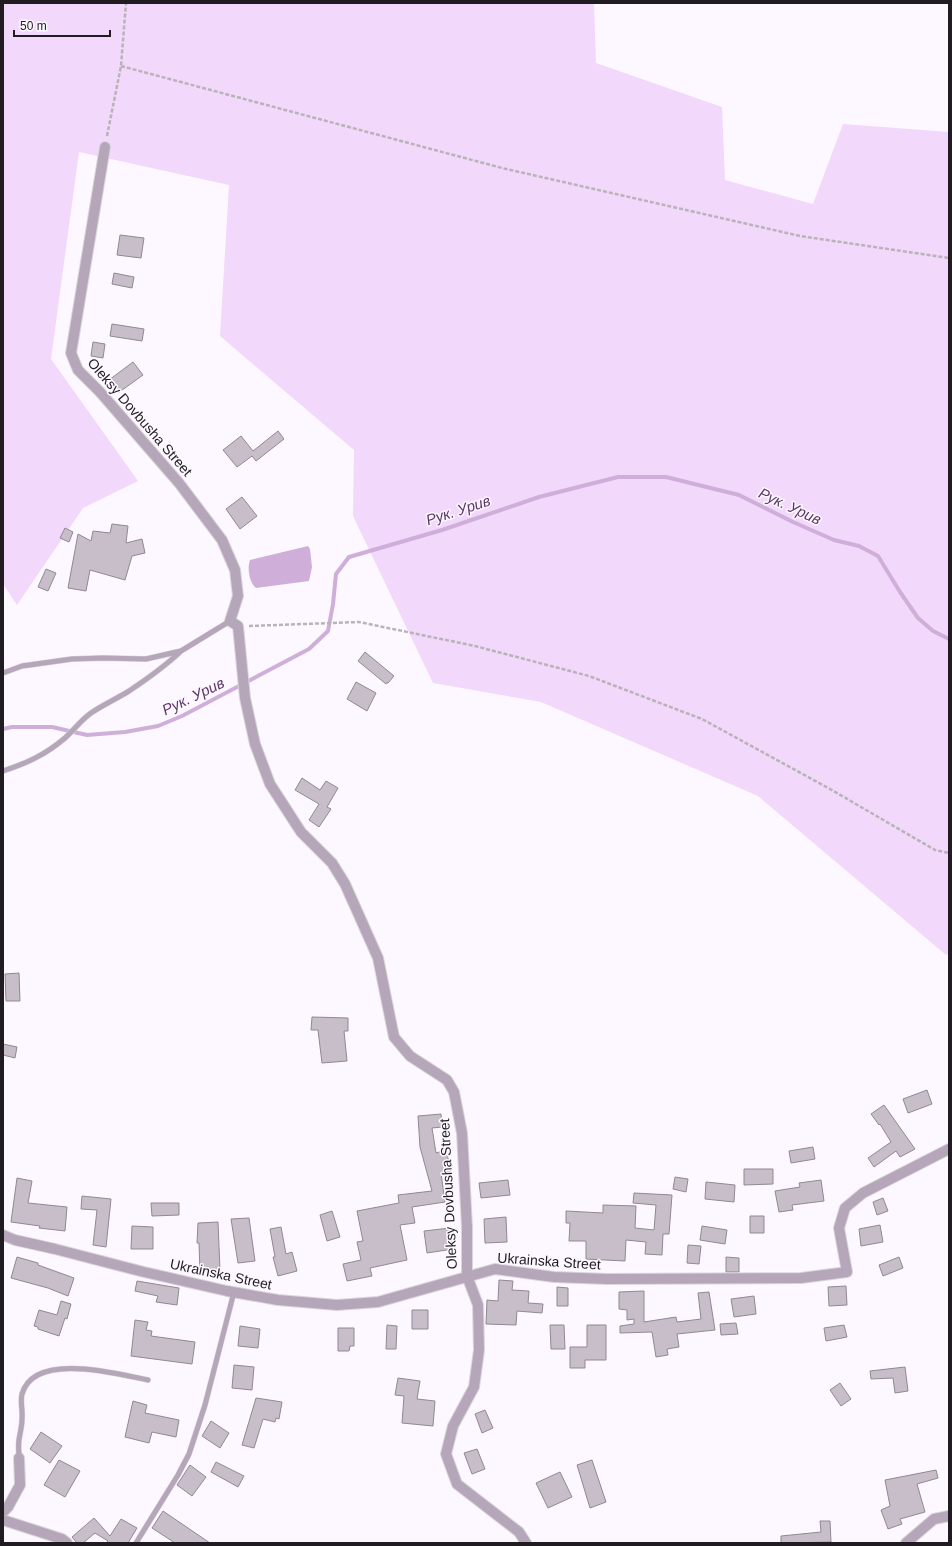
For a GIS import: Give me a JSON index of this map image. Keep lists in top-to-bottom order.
{
  "streets": {
    "street": ["Oleksy Dovbusha Street", "Ukrainska Street"]
  },
  "crossings": [
    ["Oleksy Dovbusha Street", "Ukrainska Street"]
  ],
  "water": ["Рук. Урив"],
  "scale_bar": "50 m"
}
